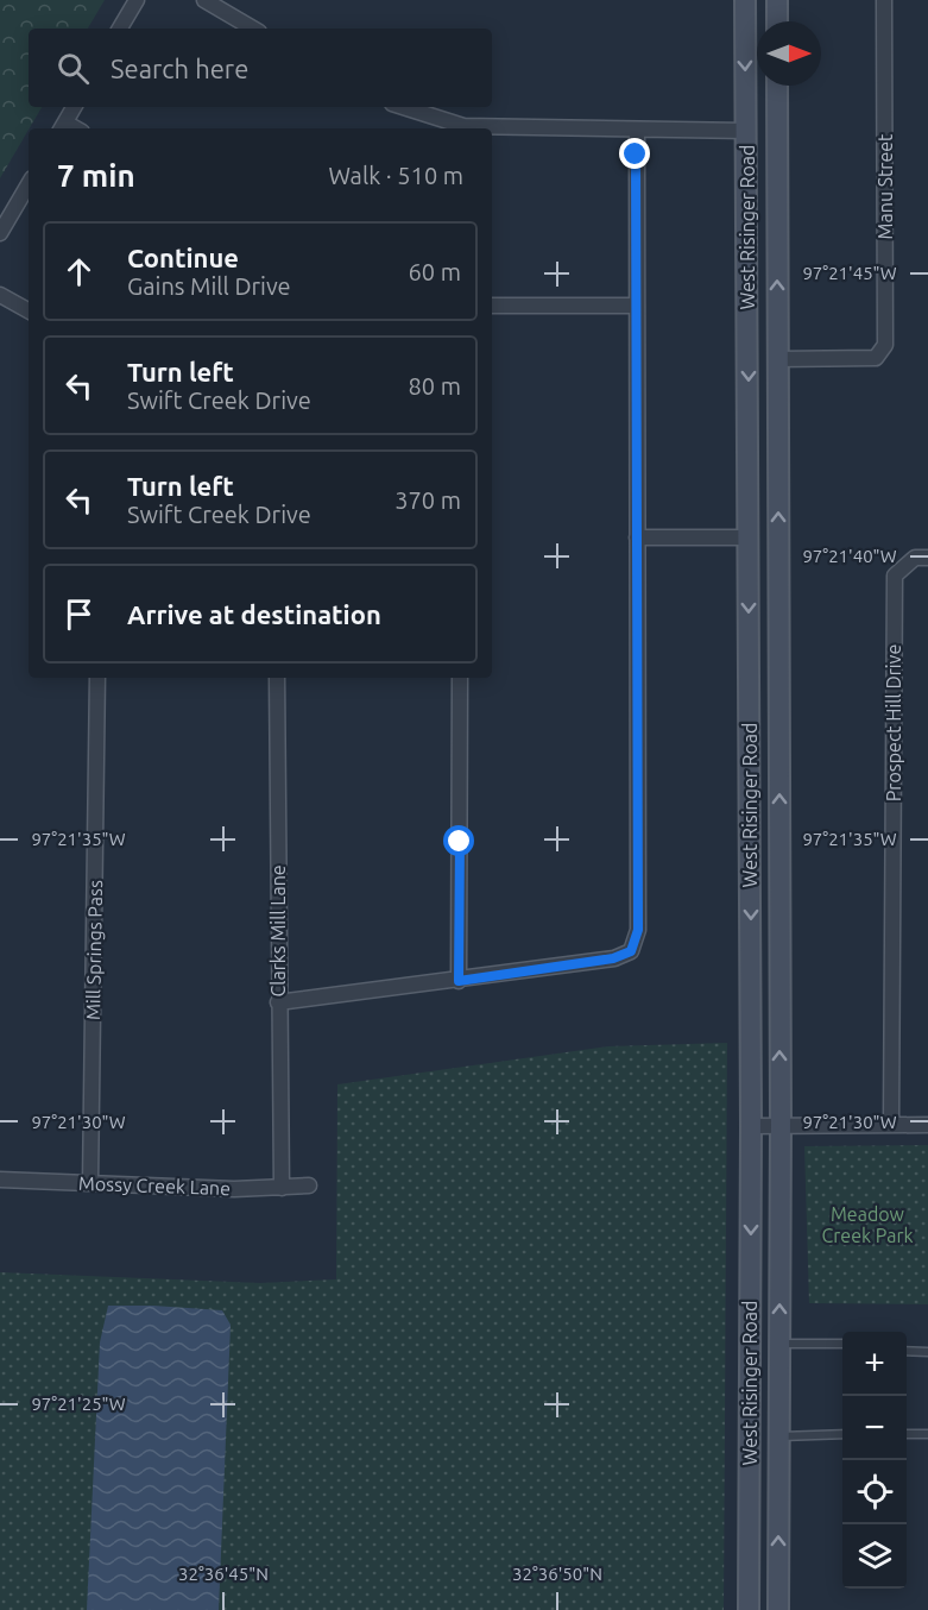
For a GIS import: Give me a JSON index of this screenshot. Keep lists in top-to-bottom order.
{
  "streets": {
    "main road": ["West Risinger Road"],
    "street": [
      "Manu Street",
      "Prospect Hill Drive",
      "Clarks Mill Lane",
      "Mill Springs Pass",
      "Mossy Creek Lane"
    ]
  },
  "crossings": [
    ["Manu Street", "West Risinger Road"],
    ["Clarks Mill Lane", "Mossy Creek Lane"],
    ["Mill Springs Pass", "Mossy Creek Lane"]
  ],
  "parks": ["Meadow Creek Park"],
  "north": "right",
  "page": {
    "search": "Search here",
    "heading": ["7 min", "Walk · 510 m"],
    "list": [
      ["Continue", "Gains Mill Drive", "60 m"],
      ["Turn left", "Swift Creek Drive", "80 m"],
      ["Turn left", "Swift Creek Drive", "370 m"],
      "Arrive at destination"
    ],
    "map_buttons": ["+", "−"]
  },
  "coordinates": [
    "97°21'45\"W",
    "97°21'40\"W",
    "97°21'35\"W",
    "97°21'30\"W",
    "97°21'25\"W",
    "32°36'45\"N",
    "32°36'50\"N"
  ]
}
